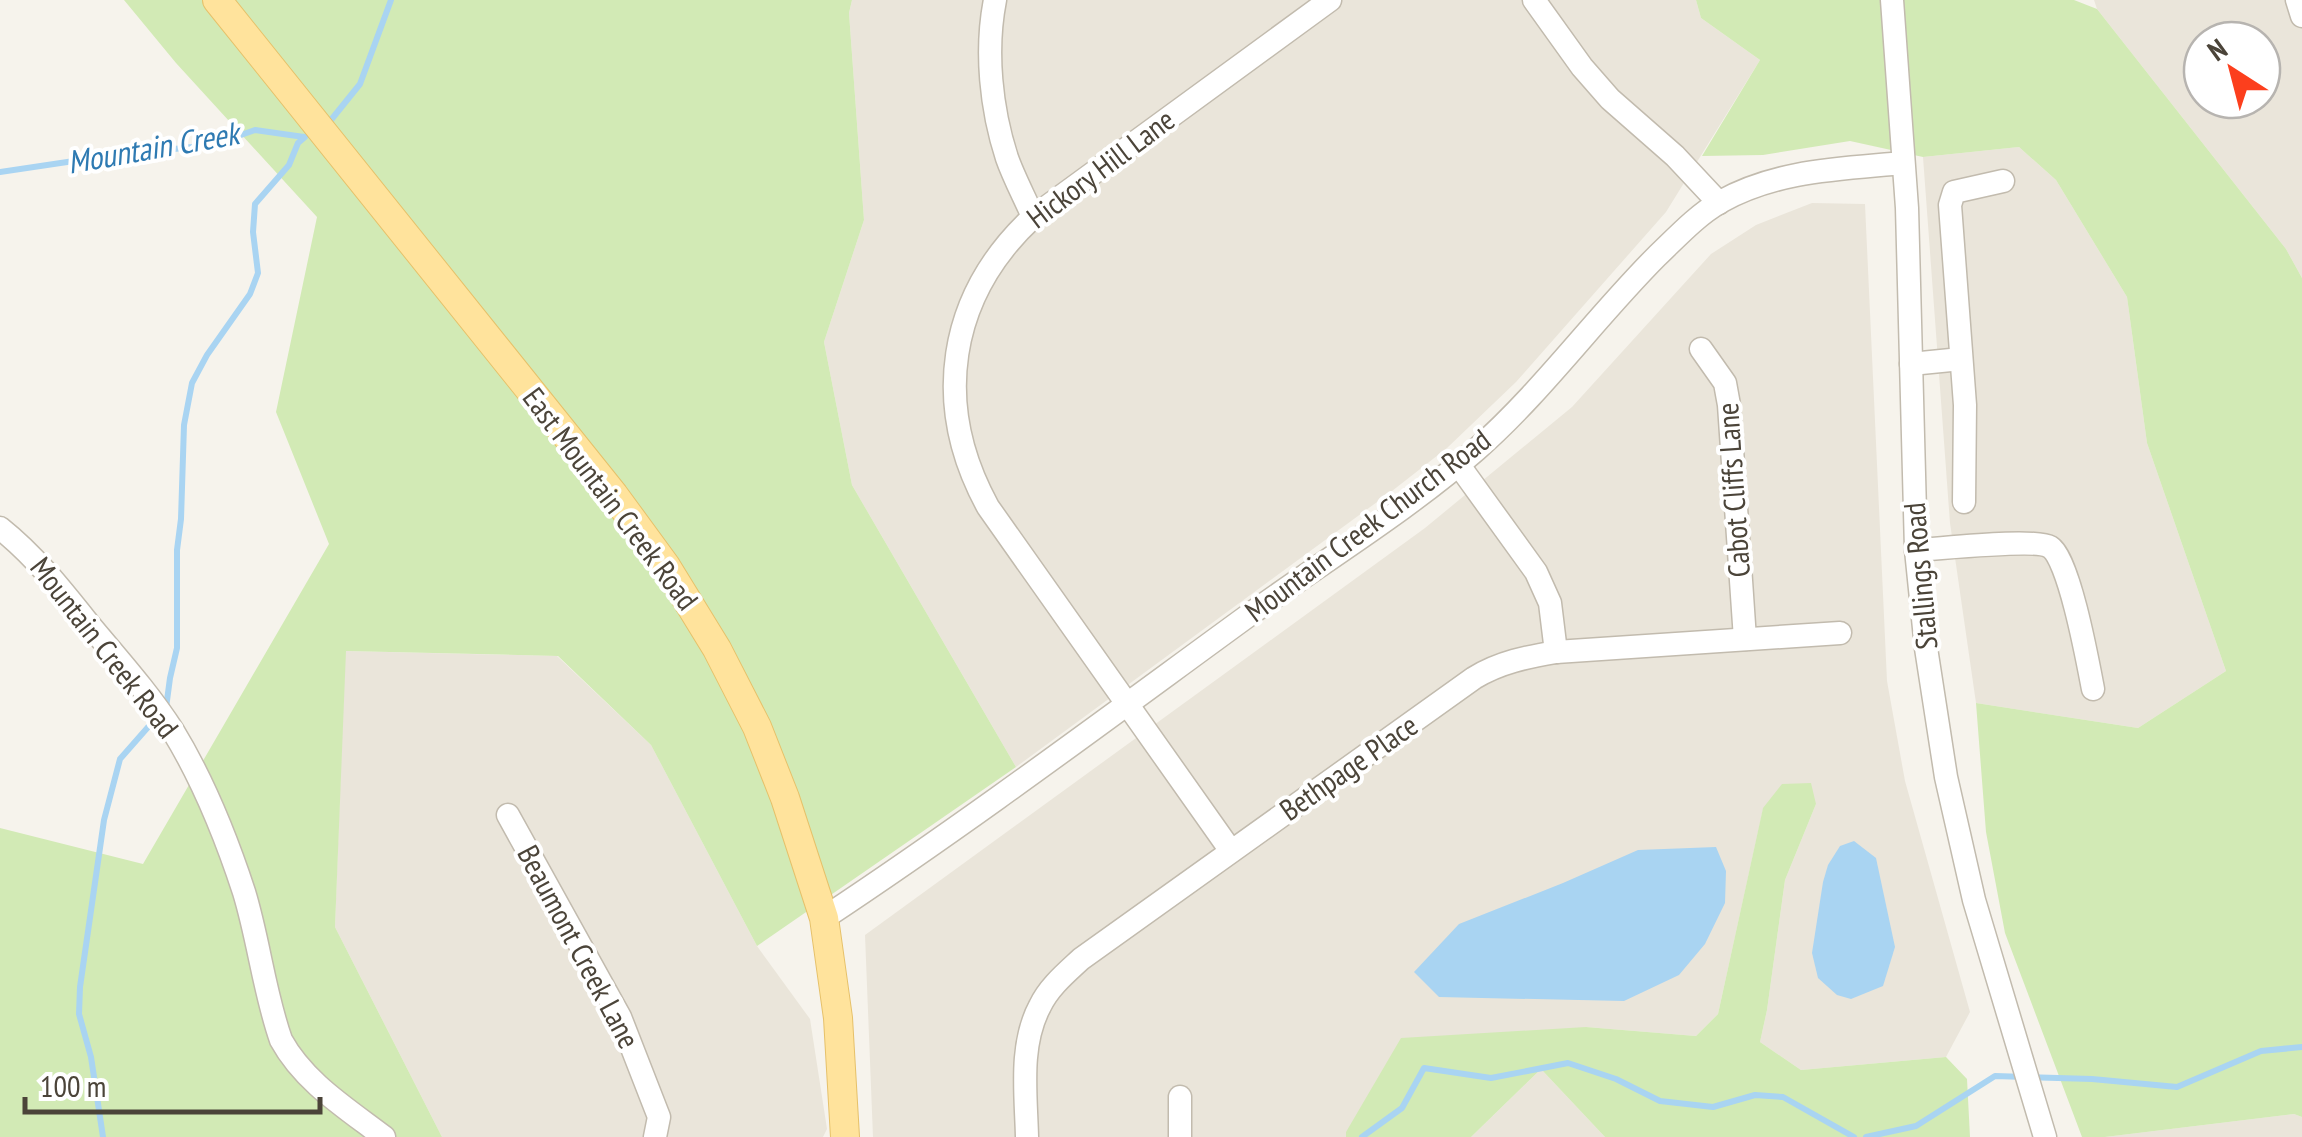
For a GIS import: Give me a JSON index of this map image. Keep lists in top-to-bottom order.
{
  "streets": {
    "main road": ["East Mountain Creek Road"],
    "street": [
      "Hickory Hill Lane",
      "Cabot Cliffs Lane",
      "Mountain Creek Church Road",
      "Stallings Road",
      "Mountain Creek Road",
      "Bethpage Place",
      "Beaumont Creek Lane"
    ]
  },
  "crossings": [
    ["Hickory Hill Lane", "Mountain Creek Church Road"],
    ["Hickory Hill Lane", "Bethpage Place"],
    ["Cabot Cliffs Lane", "Bethpage Place"],
    ["East Mountain Creek Road", "Mountain Creek Church Road"],
    ["Mountain Creek Church Road", "Stallings Road"]
  ],
  "water": ["Mountain Creek"],
  "scale_bar": "100 m",
  "north": "top left"
}
